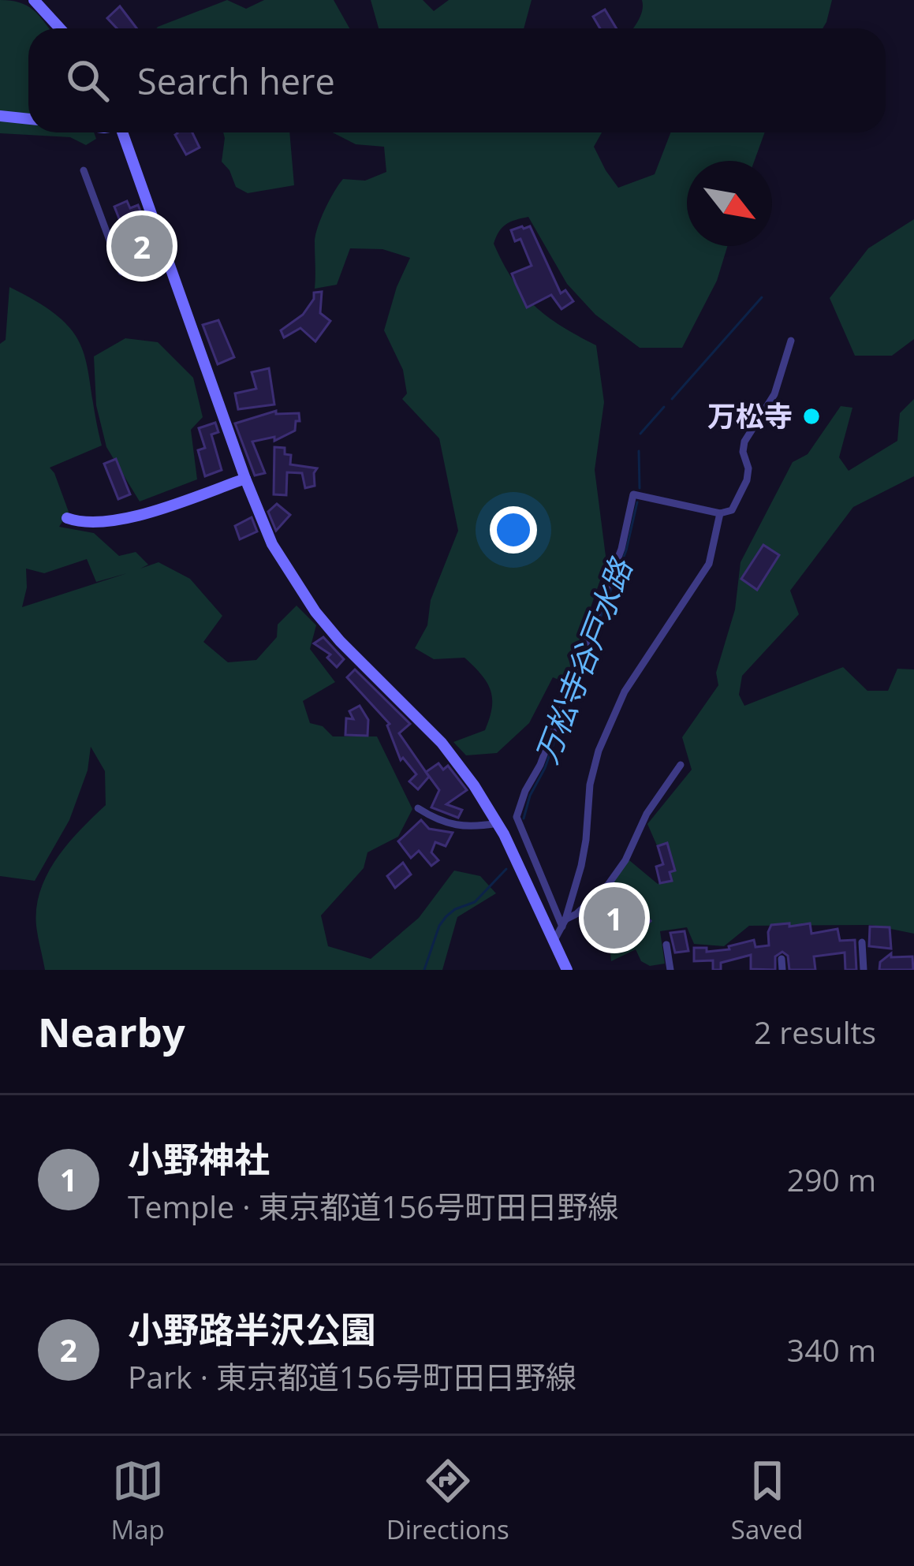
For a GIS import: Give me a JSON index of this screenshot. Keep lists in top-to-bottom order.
{
  "water": ["万松寺谷戸水路"],
  "places": ["万松寺"],
  "north": "bottom right",
  "page": {
    "search": "Search here",
    "pins": ["2", "1"],
    "heading": ["Nearby", "2 results"],
    "list": [
      {
        "mark": "1",
        "name": "小野神社",
        "note": "Temple · 東京都道156号町田日野線",
        "value": "290 m"
      },
      {
        "mark": "2",
        "name": "小野路半沢公園",
        "note": "Park · 東京都道156号町田日野線",
        "value": "340 m"
      }
    ],
    "nav": ["Map", "Directions", "Saved"]
  }
}
